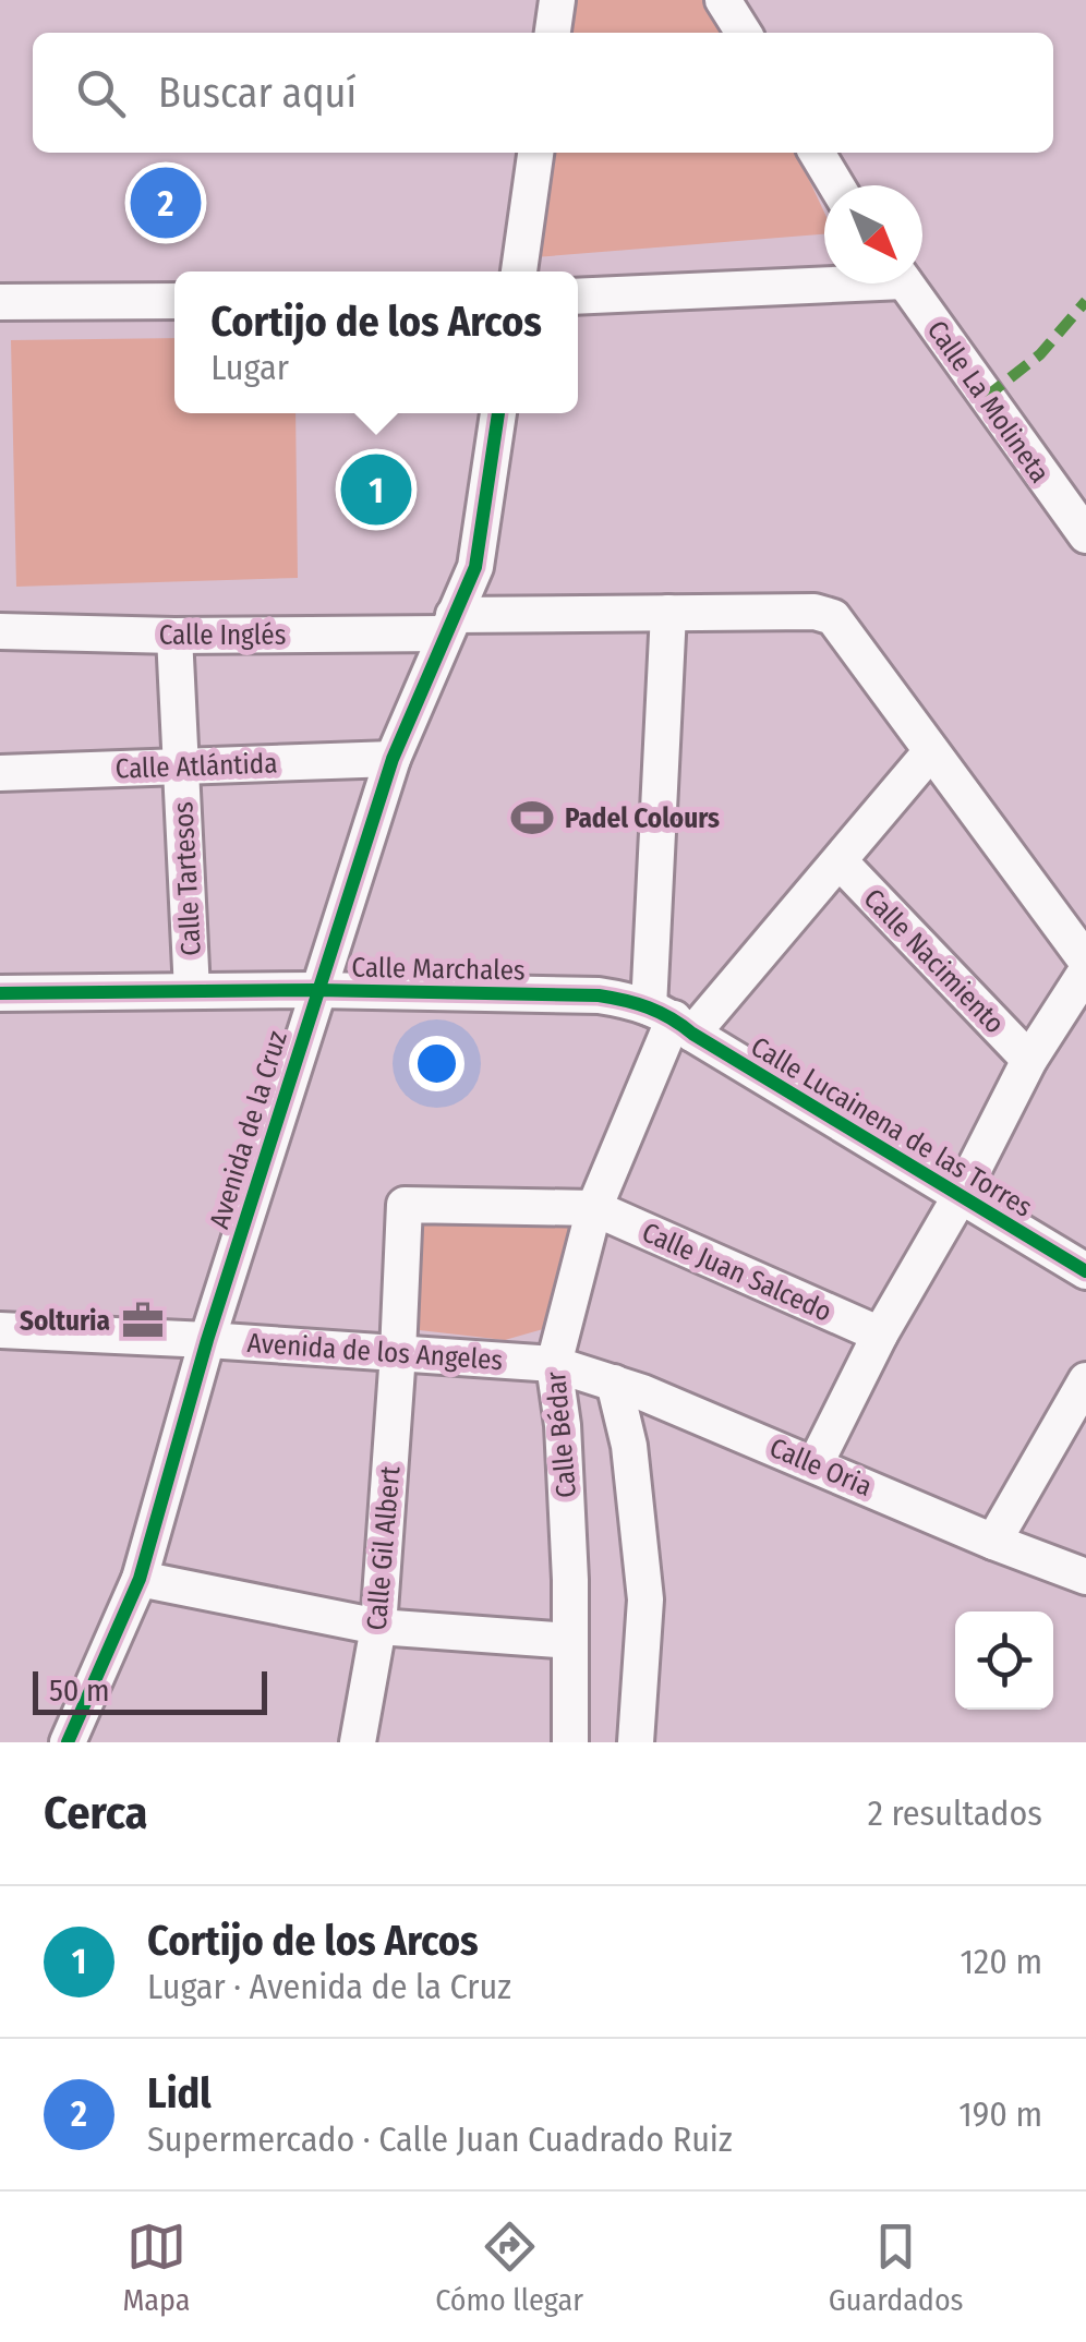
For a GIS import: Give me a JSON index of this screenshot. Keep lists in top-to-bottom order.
{
  "streets": {
    "street": [
      "Calle La Molineta",
      "Calle Inglés",
      "Calle Atlántida",
      "Calle Tartesos",
      "Calle Nacimiento",
      "Calle Marchales",
      "Calle Lucainena de las Torres",
      "Avenida de la Cruz",
      "Calle Juan Salcedo",
      "Avenida de los Angeles",
      "Calle Bédar",
      "Calle Oria",
      "Calle Gil Albert"
    ]
  },
  "crossings": [
    ["Calle Inglés", "Calle Tartesos"],
    ["Calle Inglés", "Avenida de la Cruz"],
    ["Calle Inglés", "Calle Bédar"],
    ["Calle Atlántida", "Calle Tartesos"],
    ["Calle Atlántida", "Avenida de la Cruz"],
    ["Calle Tartesos", "Calle Marchales"],
    ["Calle Nacimiento", "Calle Bédar"],
    ["Calle Marchales", "Calle Lucainena de las Torres"],
    ["Calle Marchales", "Avenida de la Cruz"],
    ["Calle Marchales", "Calle Bédar"],
    ["Calle Lucainena de las Torres", "Calle Bédar"],
    ["Avenida de la Cruz", "Avenida de los Angeles"],
    ["Calle Juan Salcedo", "Calle Bédar"],
    ["Calle Juan Salcedo", "Calle Gil Albert"],
    ["Avenida de los Angeles", "Calle Bédar"],
    ["Avenida de los Angeles", "Calle Oria"],
    ["Avenida de los Angeles", "Calle Gil Albert"],
    ["Calle Bédar", "Calle Oria"],
    ["Calle Bédar", "Calle Gil Albert"]
  ],
  "places": {
    "sports": ["Padel Colours"],
    "office": ["Solturia"]
  },
  "scale_bar": "50 m",
  "north": "bottom right",
  "page": {
    "search": "Buscar aquí",
    "pins": ["2", "1"],
    "popup": ["Cortijo de los Arcos", "Lugar"],
    "scale": "50 m",
    "heading": ["Cerca", "2 resultados"],
    "list": [
      {
        "mark": "1",
        "name": "Cortijo de los Arcos",
        "note": "Lugar · Avenida de la Cruz",
        "value": "120 m"
      },
      {
        "mark": "2",
        "name": "Lidl",
        "note": "Supermercado · Calle Juan Cuadrado Ruiz",
        "value": "190 m"
      }
    ],
    "nav": ["Mapa", "Cómo llegar", "Guardados"]
  }
}
